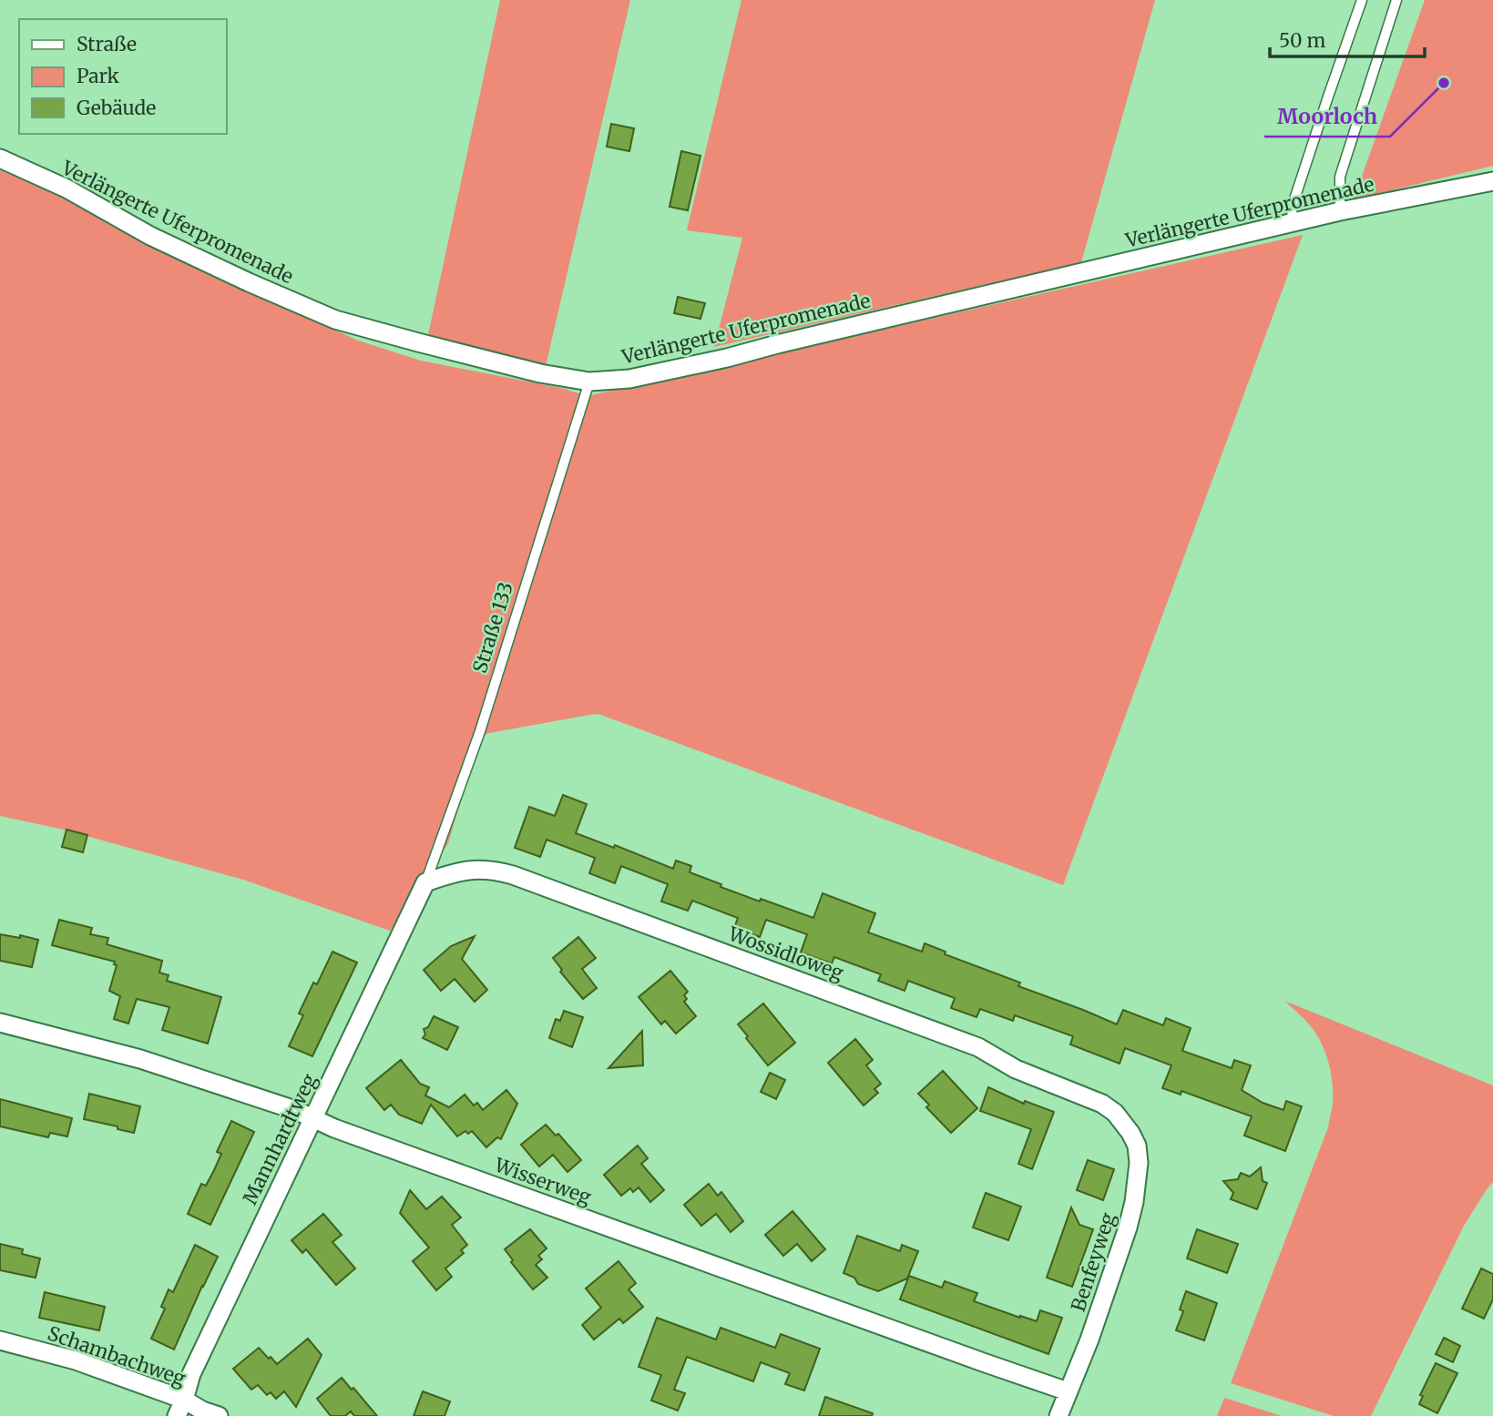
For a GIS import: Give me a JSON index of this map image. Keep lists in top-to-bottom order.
{
  "streets": {
    "street": [
      "Verlängerte Uferpromenade",
      "Wossidloweg",
      "Mannhardtweg",
      "Wisserweg",
      "Benfeyweg",
      "Schambachweg"
    ],
    "lane": ["Straße 133"]
  },
  "crossings": [
    ["Verlängerte Uferpromenade", "Straße 133"],
    ["Straße 133", "Wossidloweg"],
    ["Straße 133", "Mannhardtweg"],
    ["Wossidloweg", "Mannhardtweg"],
    ["Wossidloweg", "Benfeyweg"],
    ["Mannhardtweg", "Wisserweg"],
    ["Mannhardtweg", "Schambachweg"],
    ["Wisserweg", "Benfeyweg"]
  ],
  "places": ["Moorloch"],
  "legend": ["Straße", "Park", "Gebäude"],
  "scale_bar": "50 m"
}
